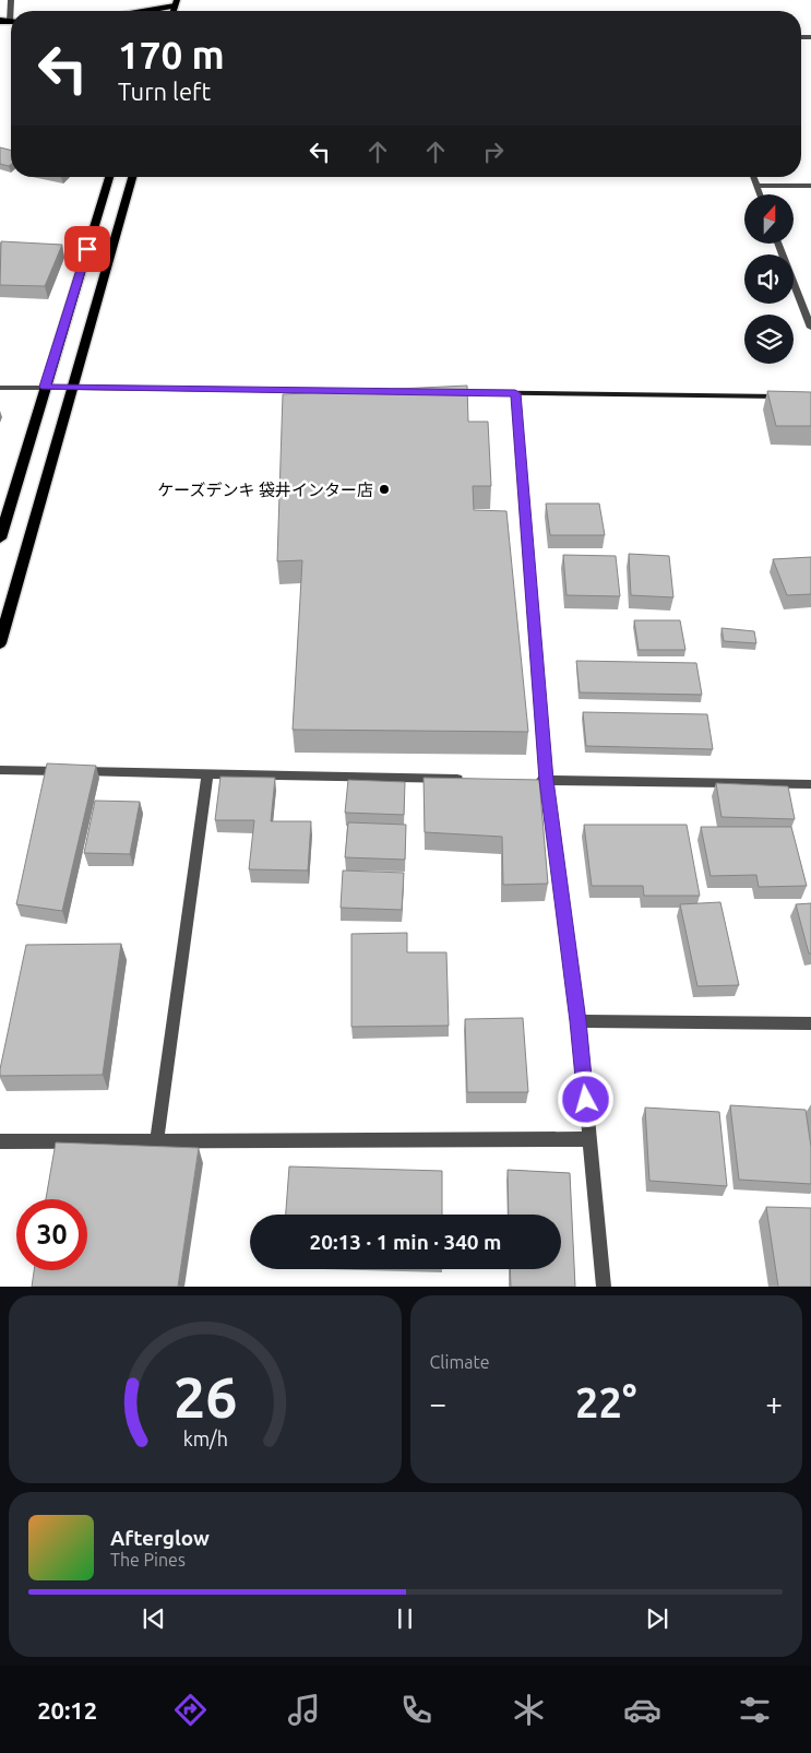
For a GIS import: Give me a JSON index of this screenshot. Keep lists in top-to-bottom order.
{
  "places": ["ケーズデンキ 袋井インター店"],
  "north": "top",
  "page": {
    "turn": ["170 m", "Turn left"],
    "limit": "30",
    "trip": "20:13 · 1 min · 340 m",
    "tile": "Climate",
    "heat": ["−", "22°", "+"],
    "song": ["Afterglow", "The Pines"],
    "tabs": "20:12",
    "gauge": ["26", "km/h"]
  }
}
